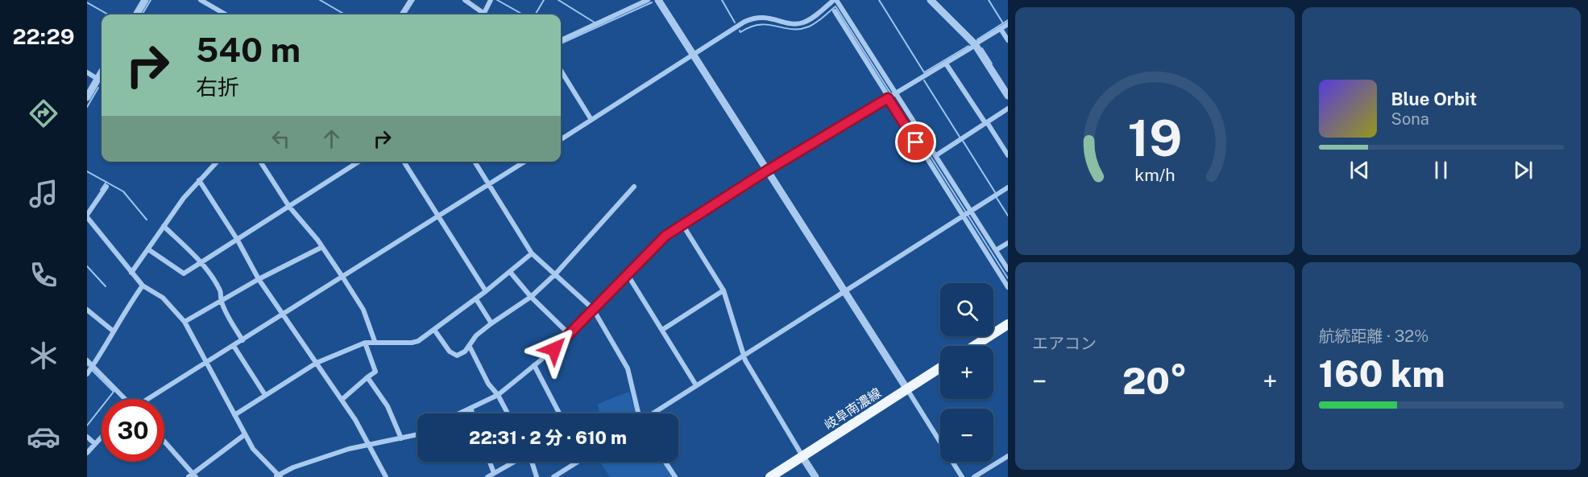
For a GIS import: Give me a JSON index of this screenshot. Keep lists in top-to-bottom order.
{
  "streets": {
    "main road": ["岐阜南濃線"]
  },
  "page": {
    "tabs": "22:29",
    "turn": ["540 m", "右折"],
    "song": ["Blue Orbit", "Sona"],
    "tile": [
      "エアコン",
      ["航続距離 · 32%", "160 km"]
    ],
    "map_buttons": ["+", "−"],
    "heat": ["−", "20°", "+"],
    "limit": "30",
    "trip": "22:31 · 2 分 · 610 m",
    "gauge": ["19", "km/h"]
  }
}
